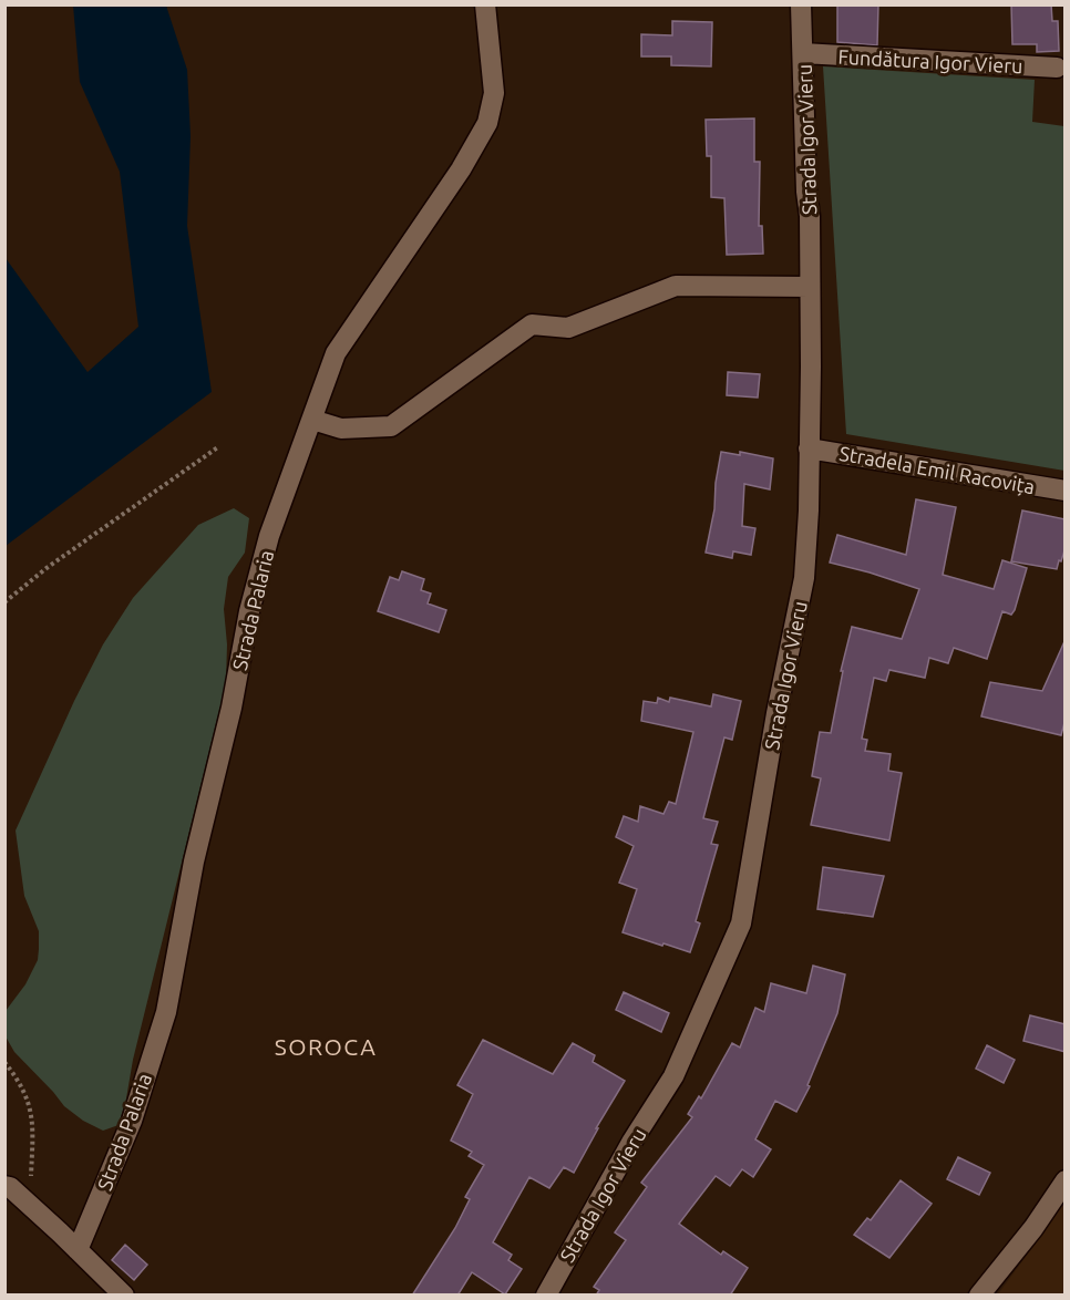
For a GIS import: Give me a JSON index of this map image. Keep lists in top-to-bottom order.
{
  "streets": {
    "street": [
      "Fundătura Igor Vieru",
      "Strada Igor Vieru",
      "Stradela Emil Racovița",
      "Strada Palaria"
    ]
  },
  "crossings": [
    ["Fundătura Igor Vieru", "Strada Igor Vieru"],
    ["Strada Igor Vieru", "Stradela Emil Racovița"]
  ],
  "districts": ["SOROCA"]
}
